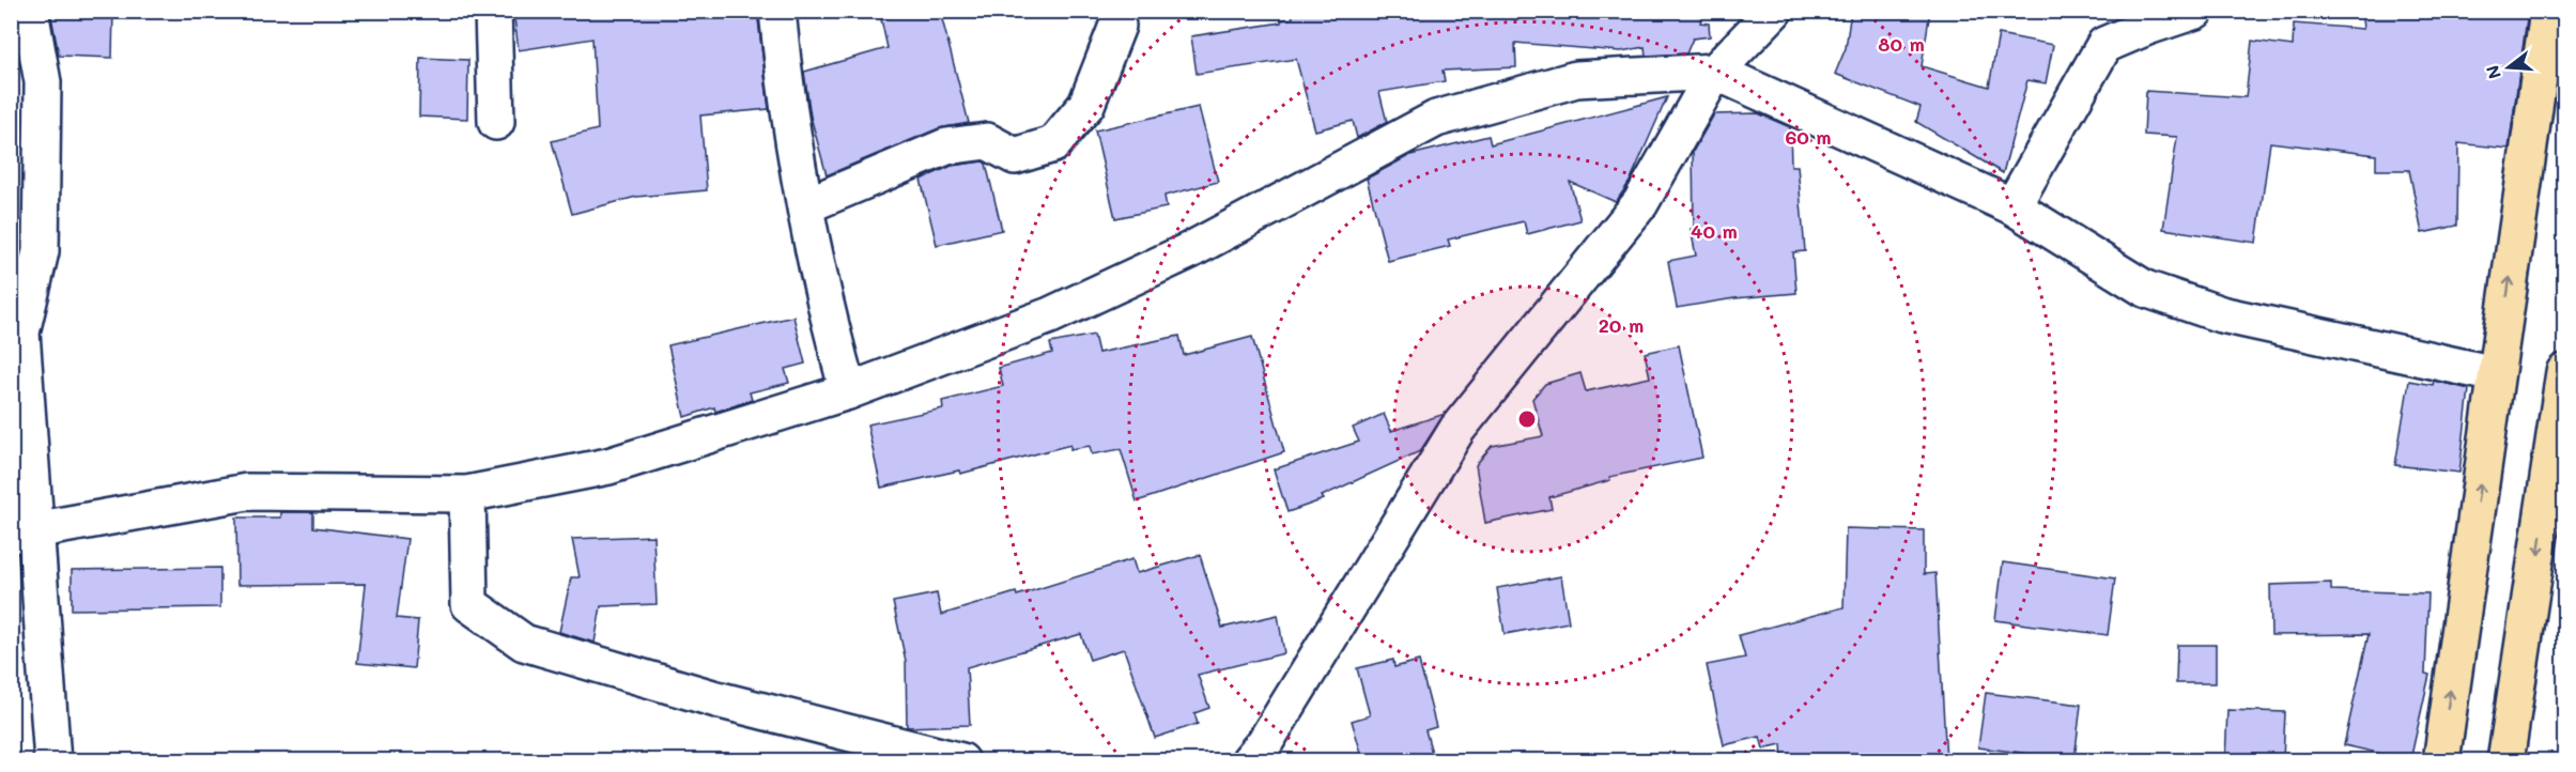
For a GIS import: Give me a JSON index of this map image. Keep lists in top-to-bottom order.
{
  "north": "left",
  "rings": [
    "80 m",
    "60 m",
    "40 m",
    "20 m"
  ]
}
